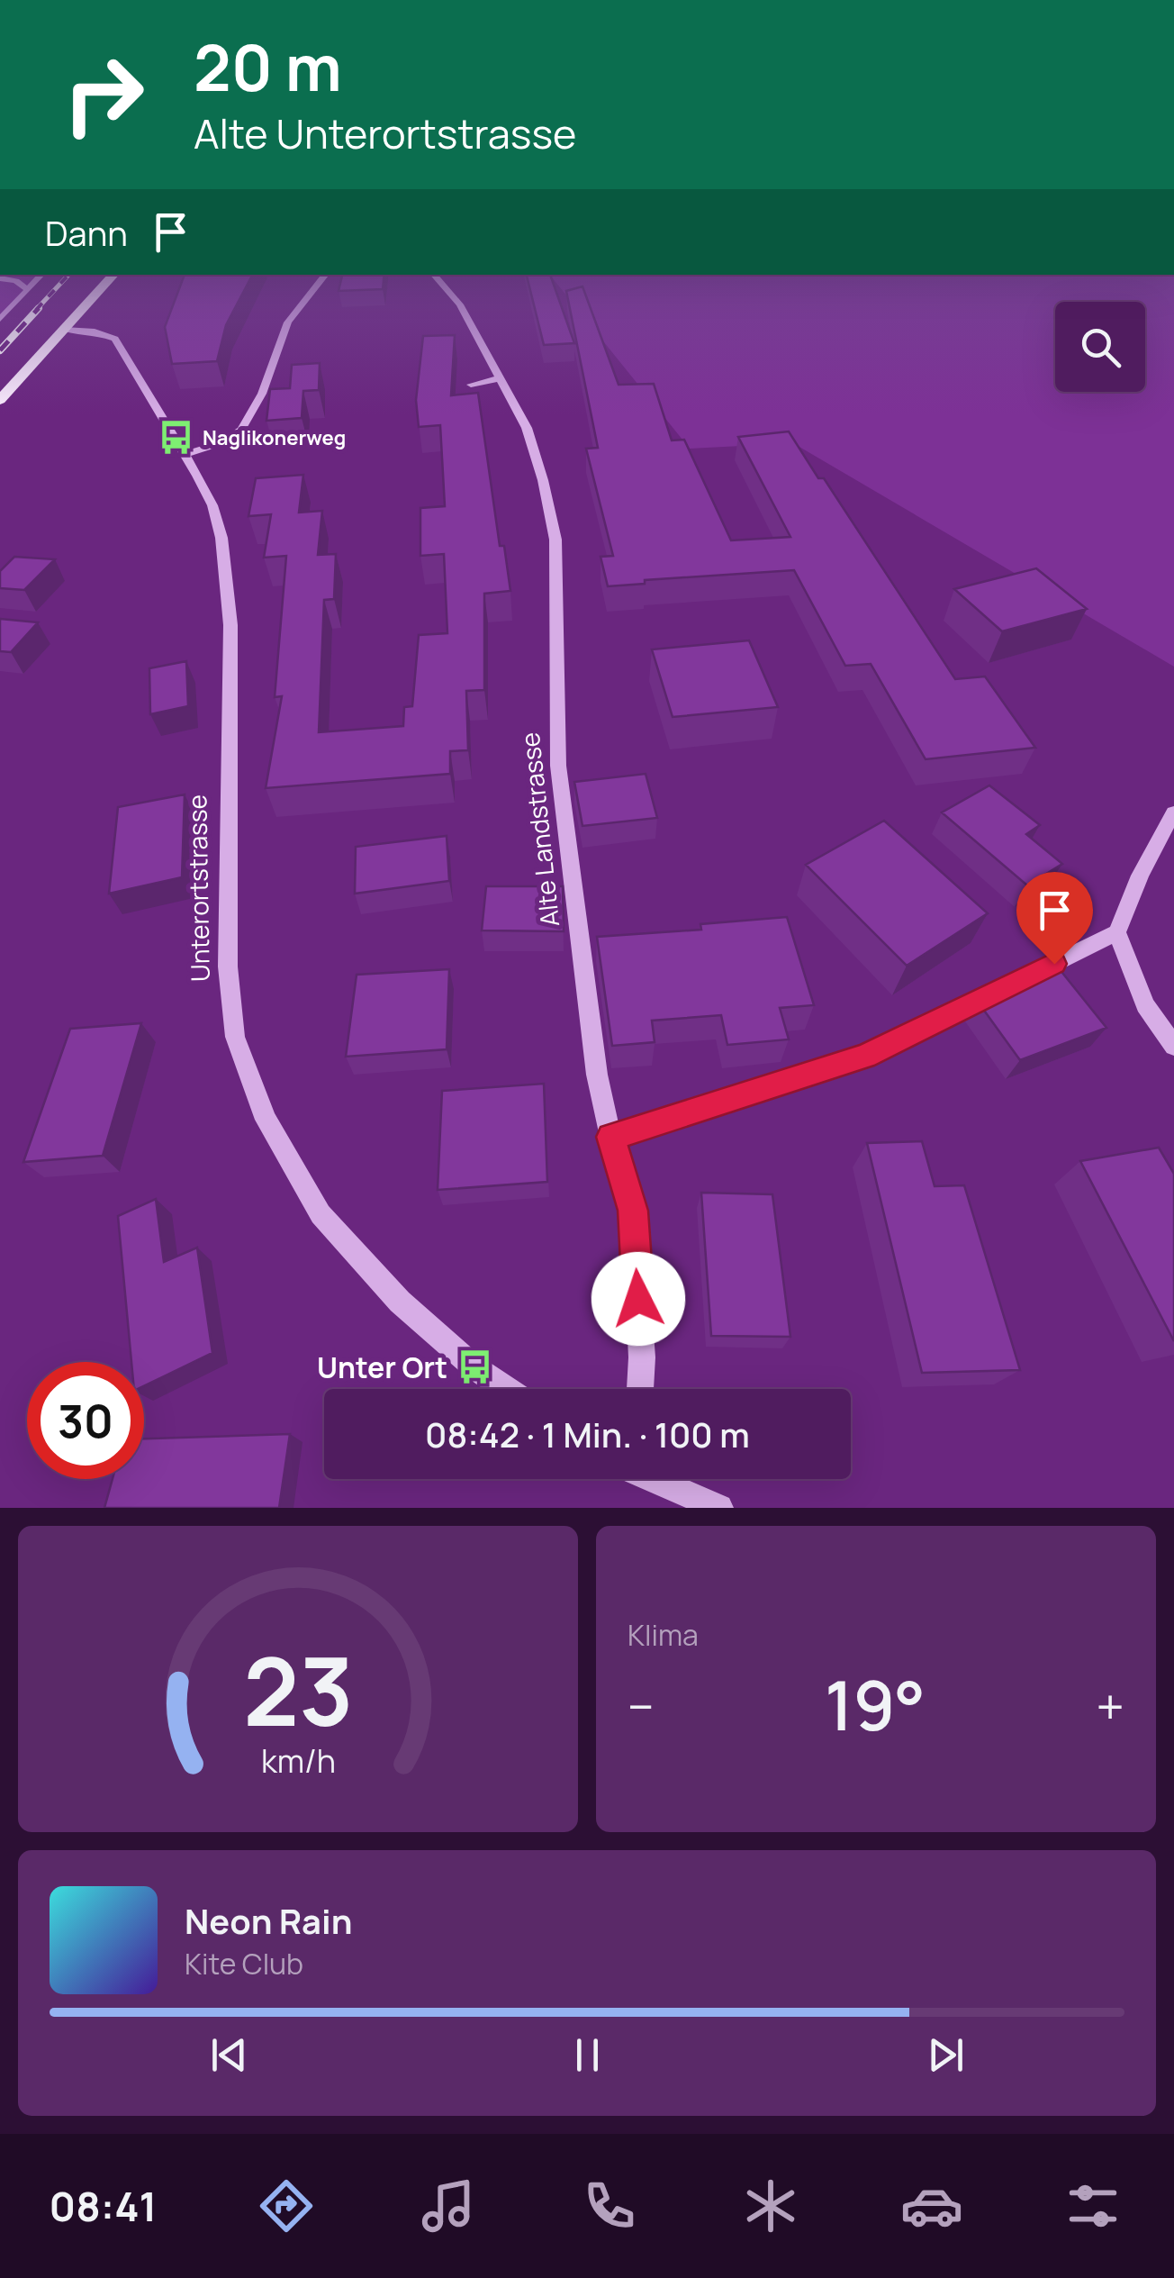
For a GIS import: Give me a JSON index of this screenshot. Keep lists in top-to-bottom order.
{
  "streets": {
    "street": ["Alte Landstrasse", "Unterortstrasse"]
  },
  "places": {
    "bus stop": ["Naglikonerweg", "Unter Ort"]
  },
  "page": {
    "turn": ["20 m", "Alte Unterortstrasse"],
    "then": "Dann",
    "limit": "30",
    "trip": "08:42 · 1 Min. · 100 m",
    "tile": "Klima",
    "heat": ["−", "19°", "+"],
    "song": ["Neon Rain", "Kite Club"],
    "tabs": "08:41",
    "gauge": ["23", "km/h"]
  }
}
